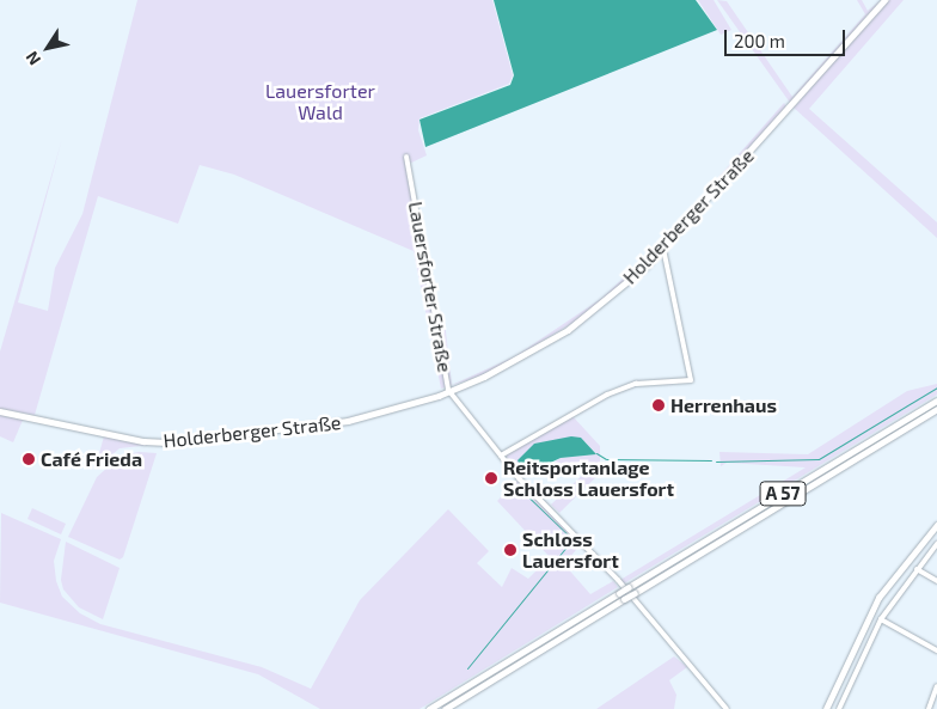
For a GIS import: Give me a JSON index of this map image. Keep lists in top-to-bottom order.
{
  "streets": {
    "highway": ["A 57"],
    "main road": ["Holderberger Straße"],
    "street": ["Lauersforter Straße"]
  },
  "crossings": [
    ["Holderberger Straße", "Lauersforter Straße"]
  ],
  "parks": ["Lauersforter Wald"],
  "places": [
    "Herrenhaus",
    "Café Frieda",
    "Reitsportanlage Schloss Lauersfort",
    "Schloss Lauersfort"
  ],
  "scale_bar": "200 m",
  "north": "bottom left"
}
